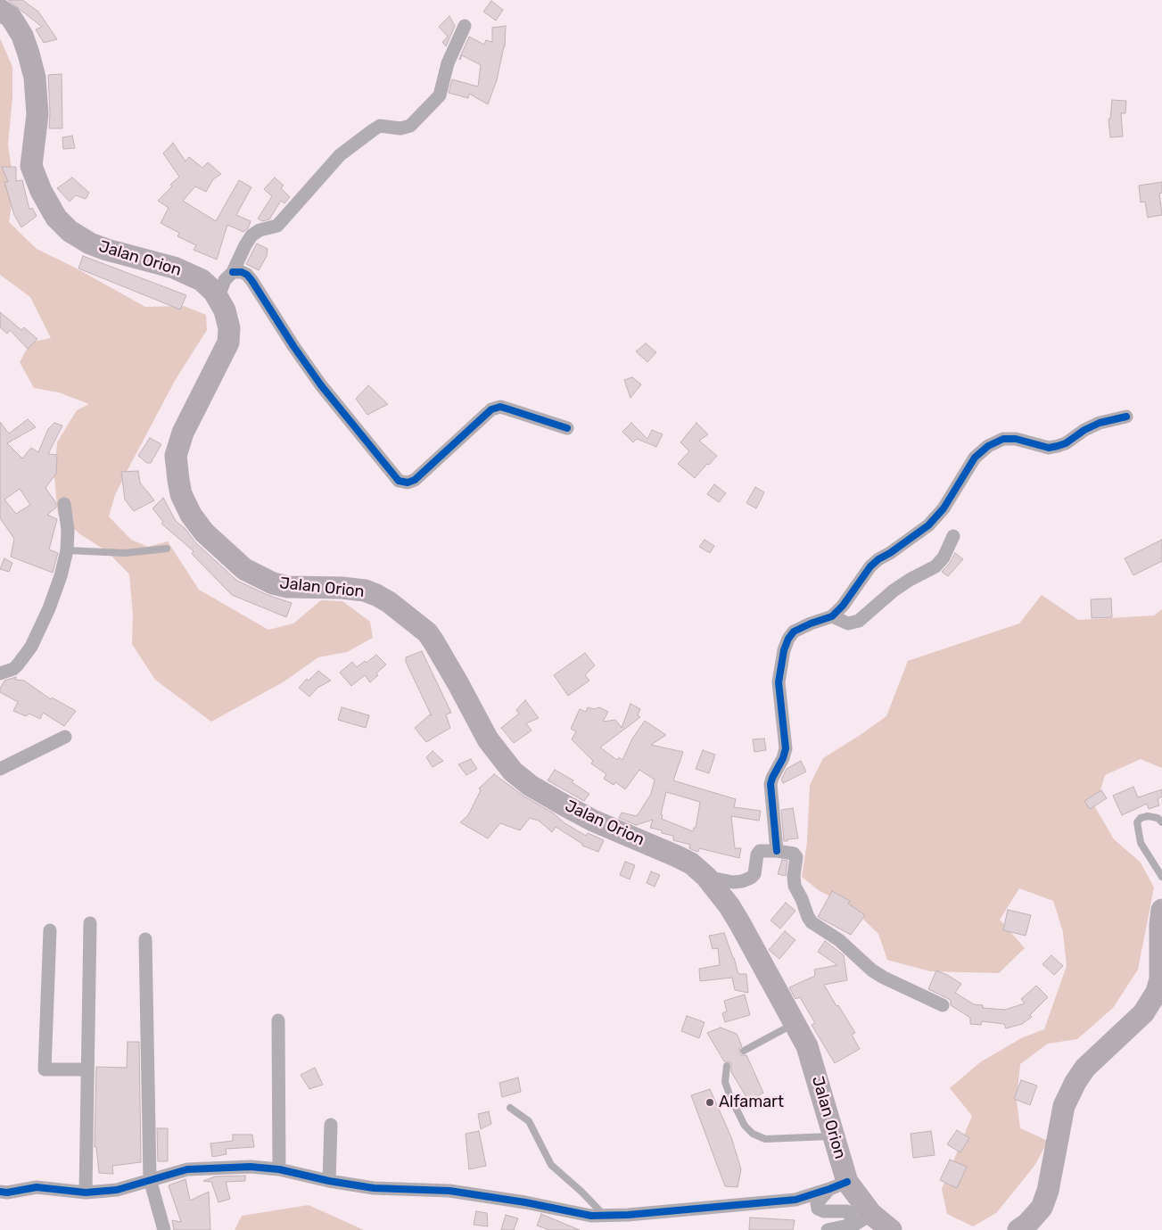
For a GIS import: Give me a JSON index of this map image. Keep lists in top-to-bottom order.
{
  "streets": {
    "highway": ["Jalan Orion"]
  },
  "places": ["Alfamart"]
}
